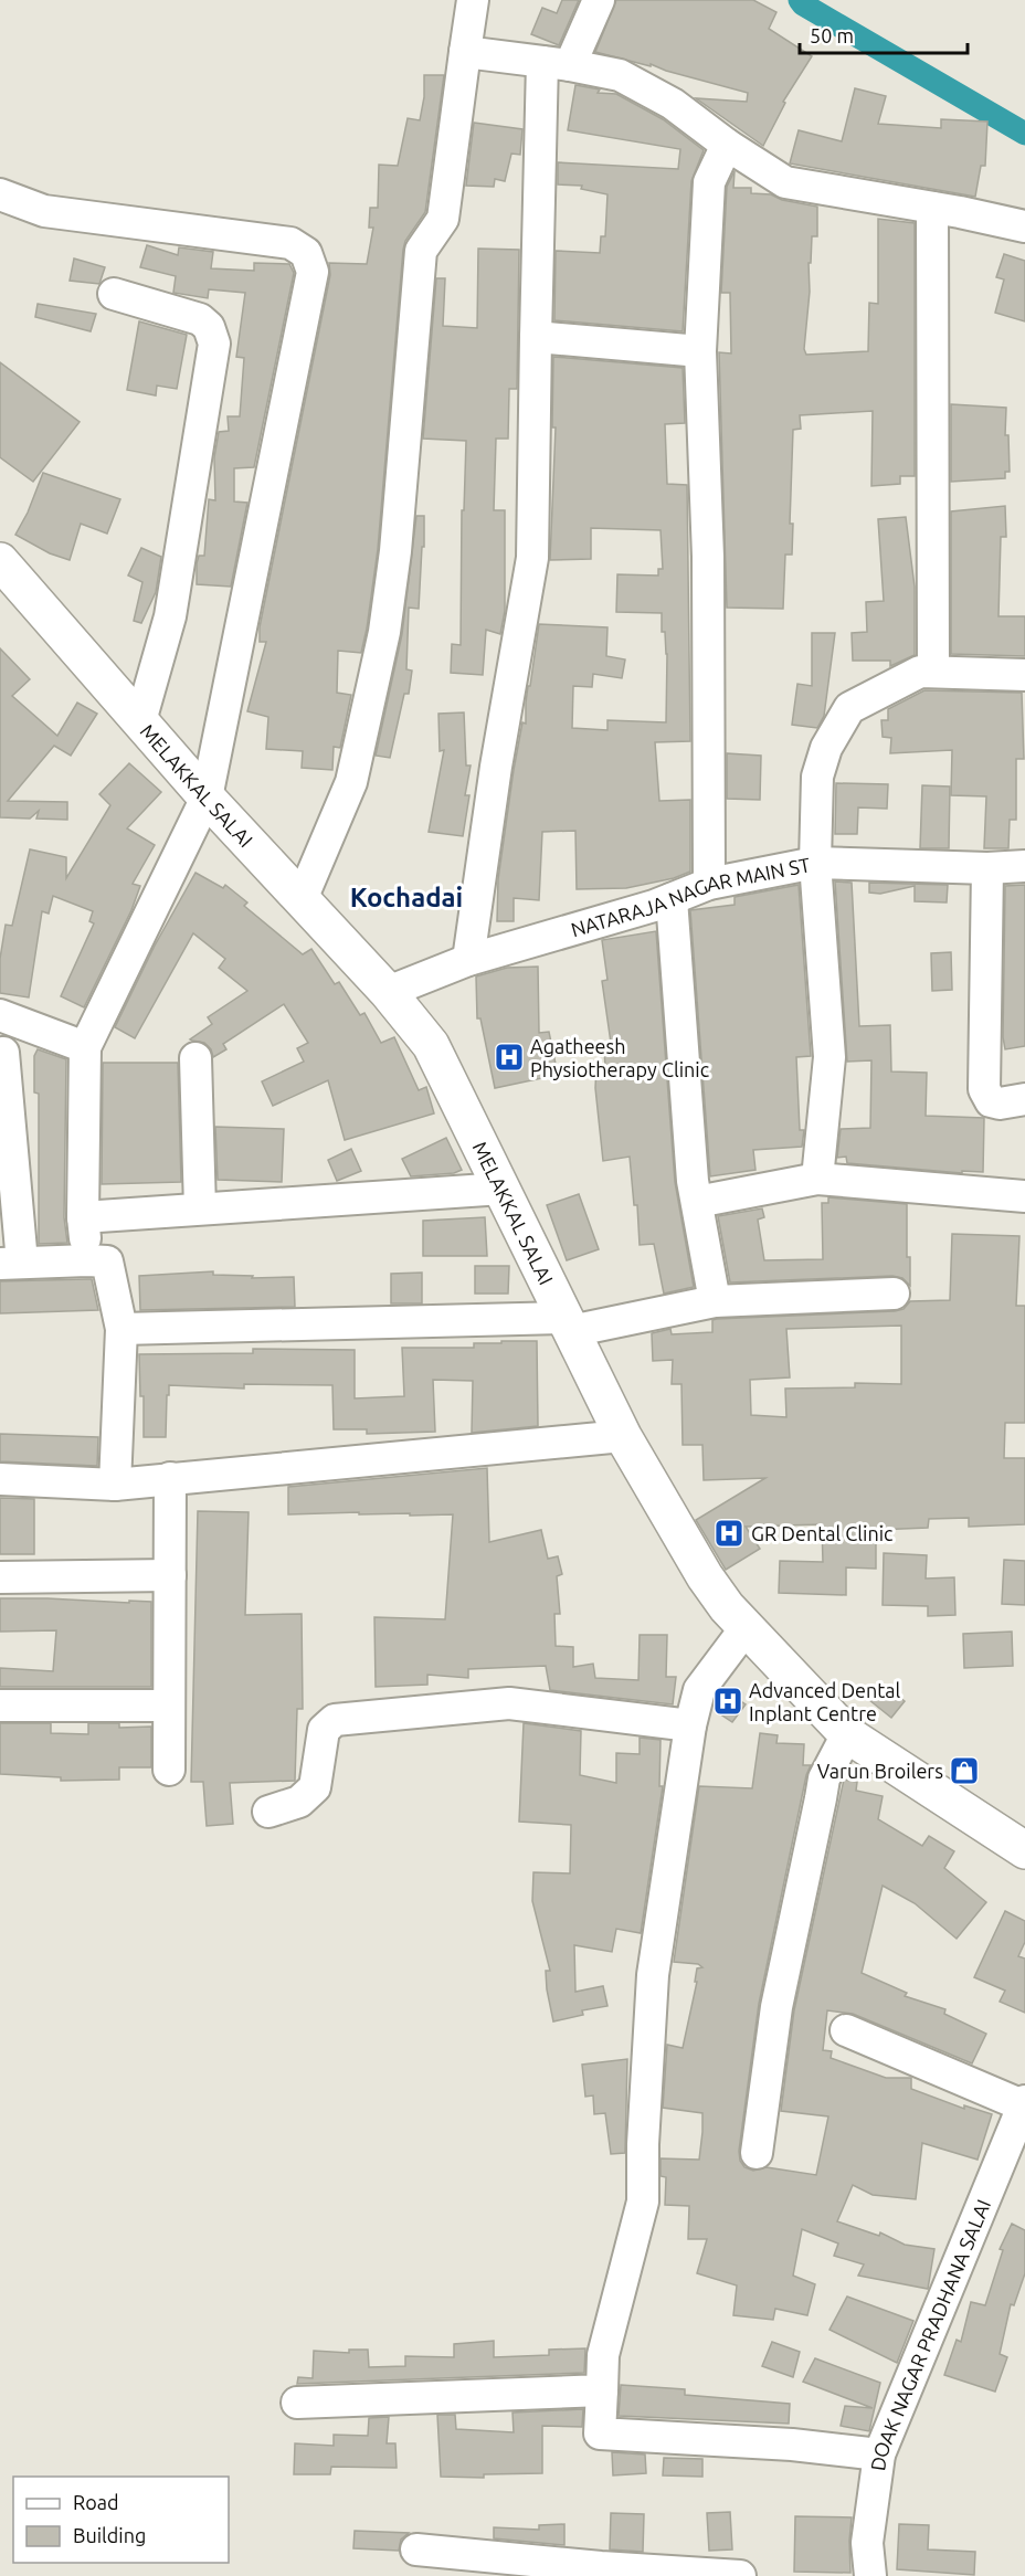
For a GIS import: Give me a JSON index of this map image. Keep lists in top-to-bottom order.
{
  "streets": {
    "main road": ["MELAKKAL SALAI"],
    "street": ["NATARAJA NAGAR MAIN ST", "DOAK NAGAR PRADHANA SALAI"]
  },
  "crossings": [
    ["MELAKKAL SALAI", "NATARAJA NAGAR MAIN ST"]
  ],
  "districts": ["Kochadai"],
  "places": {
    "hospital": ["Agatheesh Physiotherapy Clinic", "GR Dental Clinic", "Advanced Dental Inplant Centre"],
    "shop": ["Varun Broilers"]
  },
  "legend": ["Road", "Building"],
  "scale_bar": "50 m"
}
